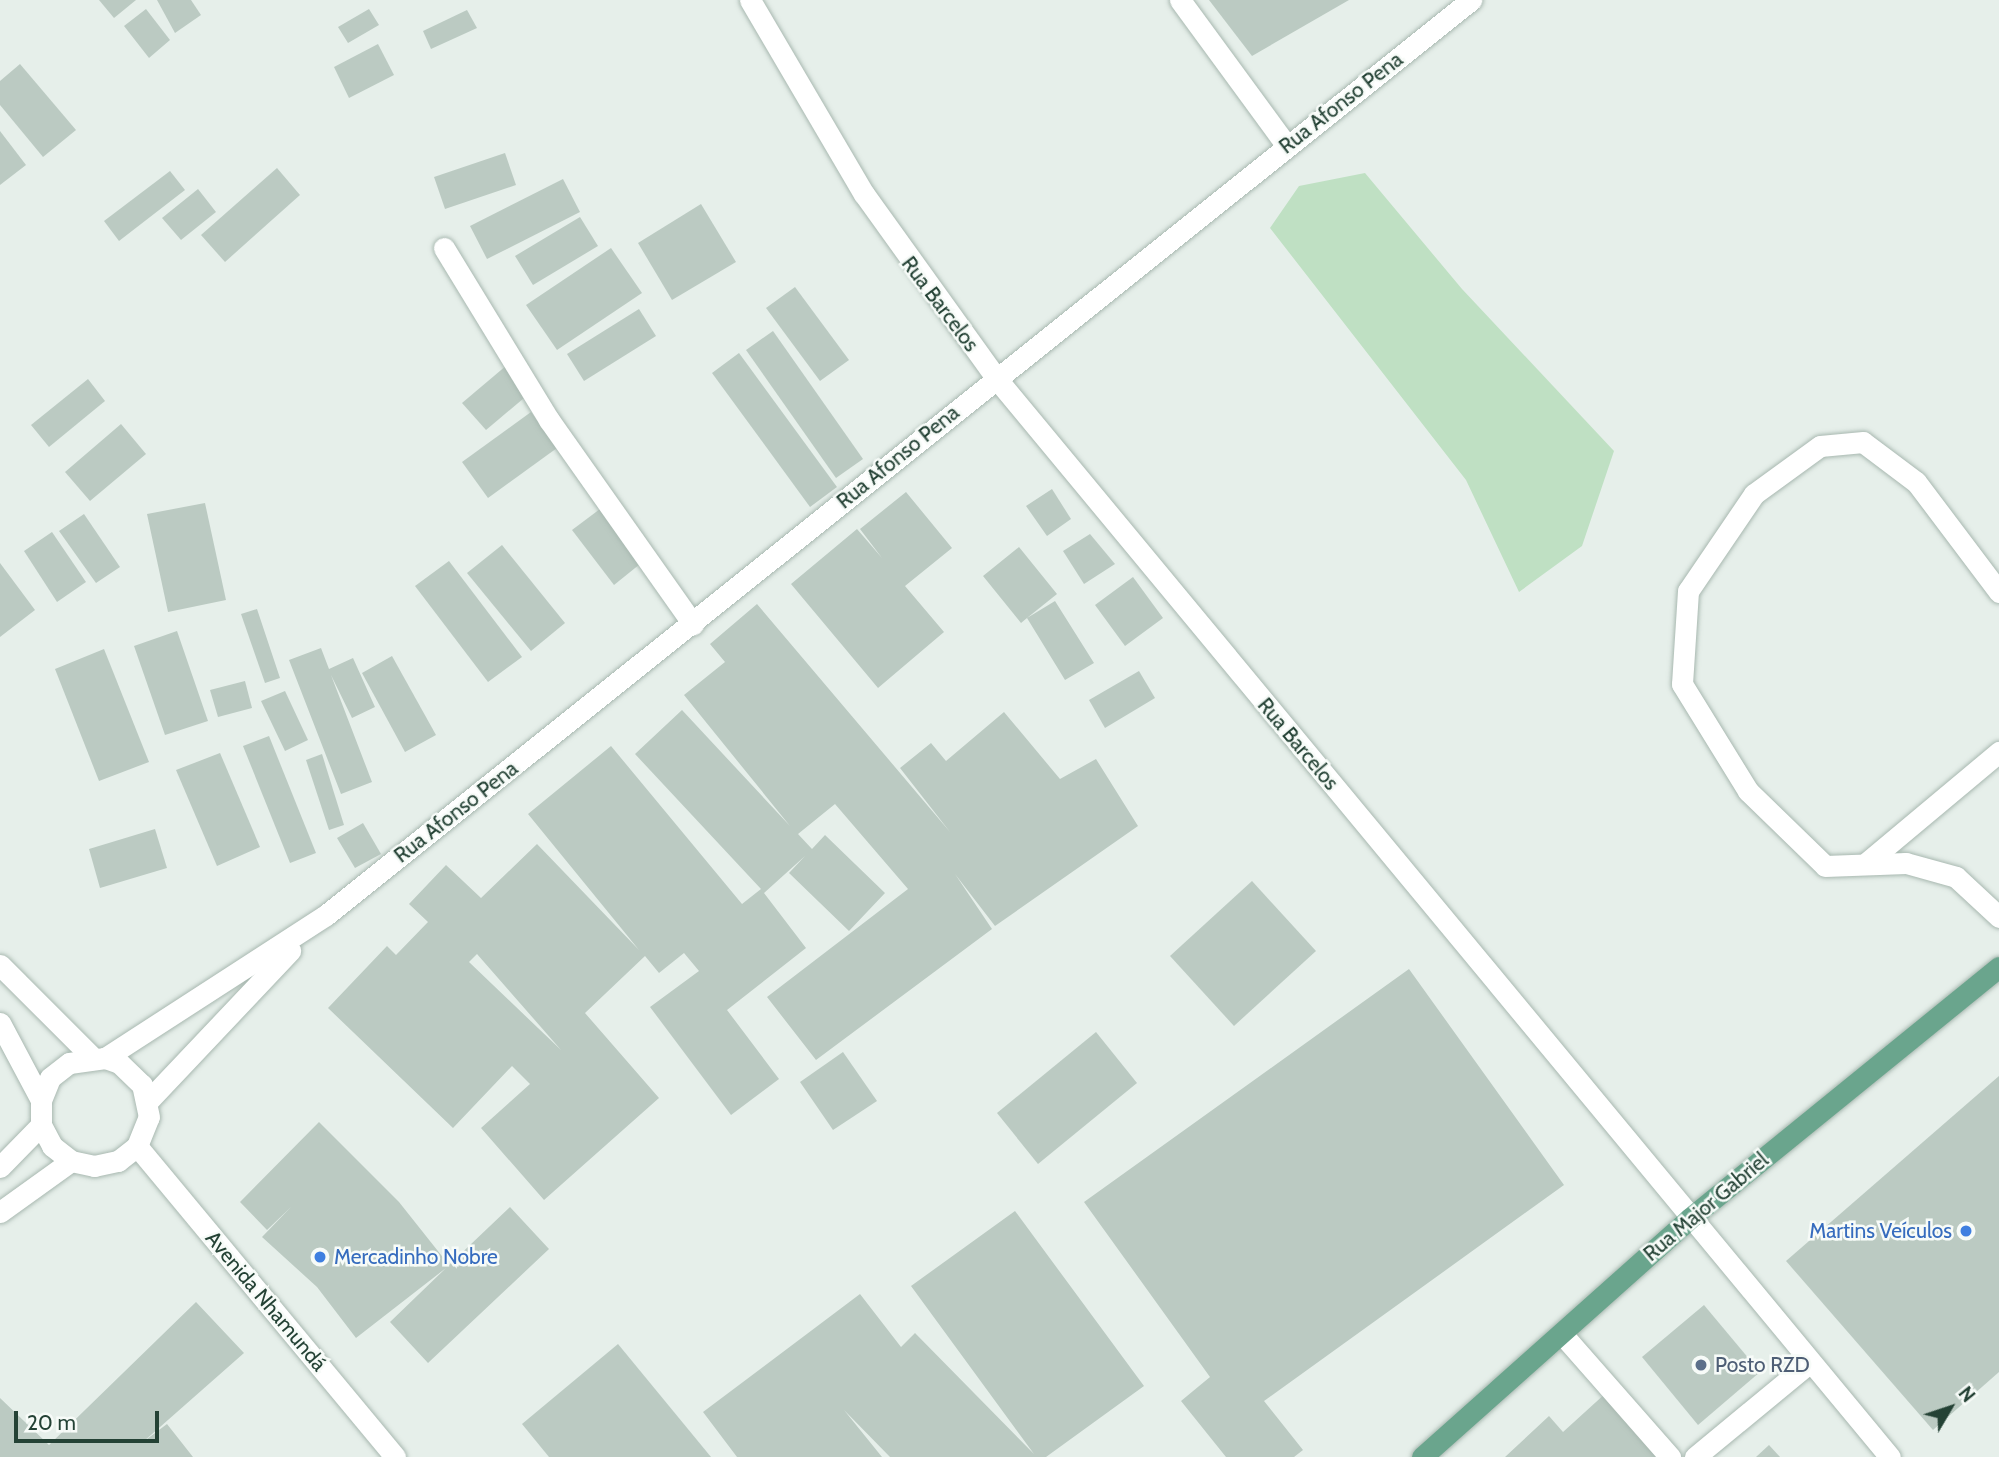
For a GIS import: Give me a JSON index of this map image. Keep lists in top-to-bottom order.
{
  "streets": {
    "main road": ["Rua Major Gabriel"],
    "street": ["Rua Afonso Pena", "Rua Barcelos", "Avenida Nhamundá"]
  },
  "crossings": [
    ["Rua Afonso Pena", "Rua Barcelos"],
    ["Rua Afonso Pena", "Avenida Nhamundá"],
    ["Rua Barcelos", "Rua Major Gabriel"]
  ],
  "places": ["Martins Veículos", "Mercadinho Nobre", "Posto RZD"],
  "scale_bar": "20 m",
  "north": "top right"
}
